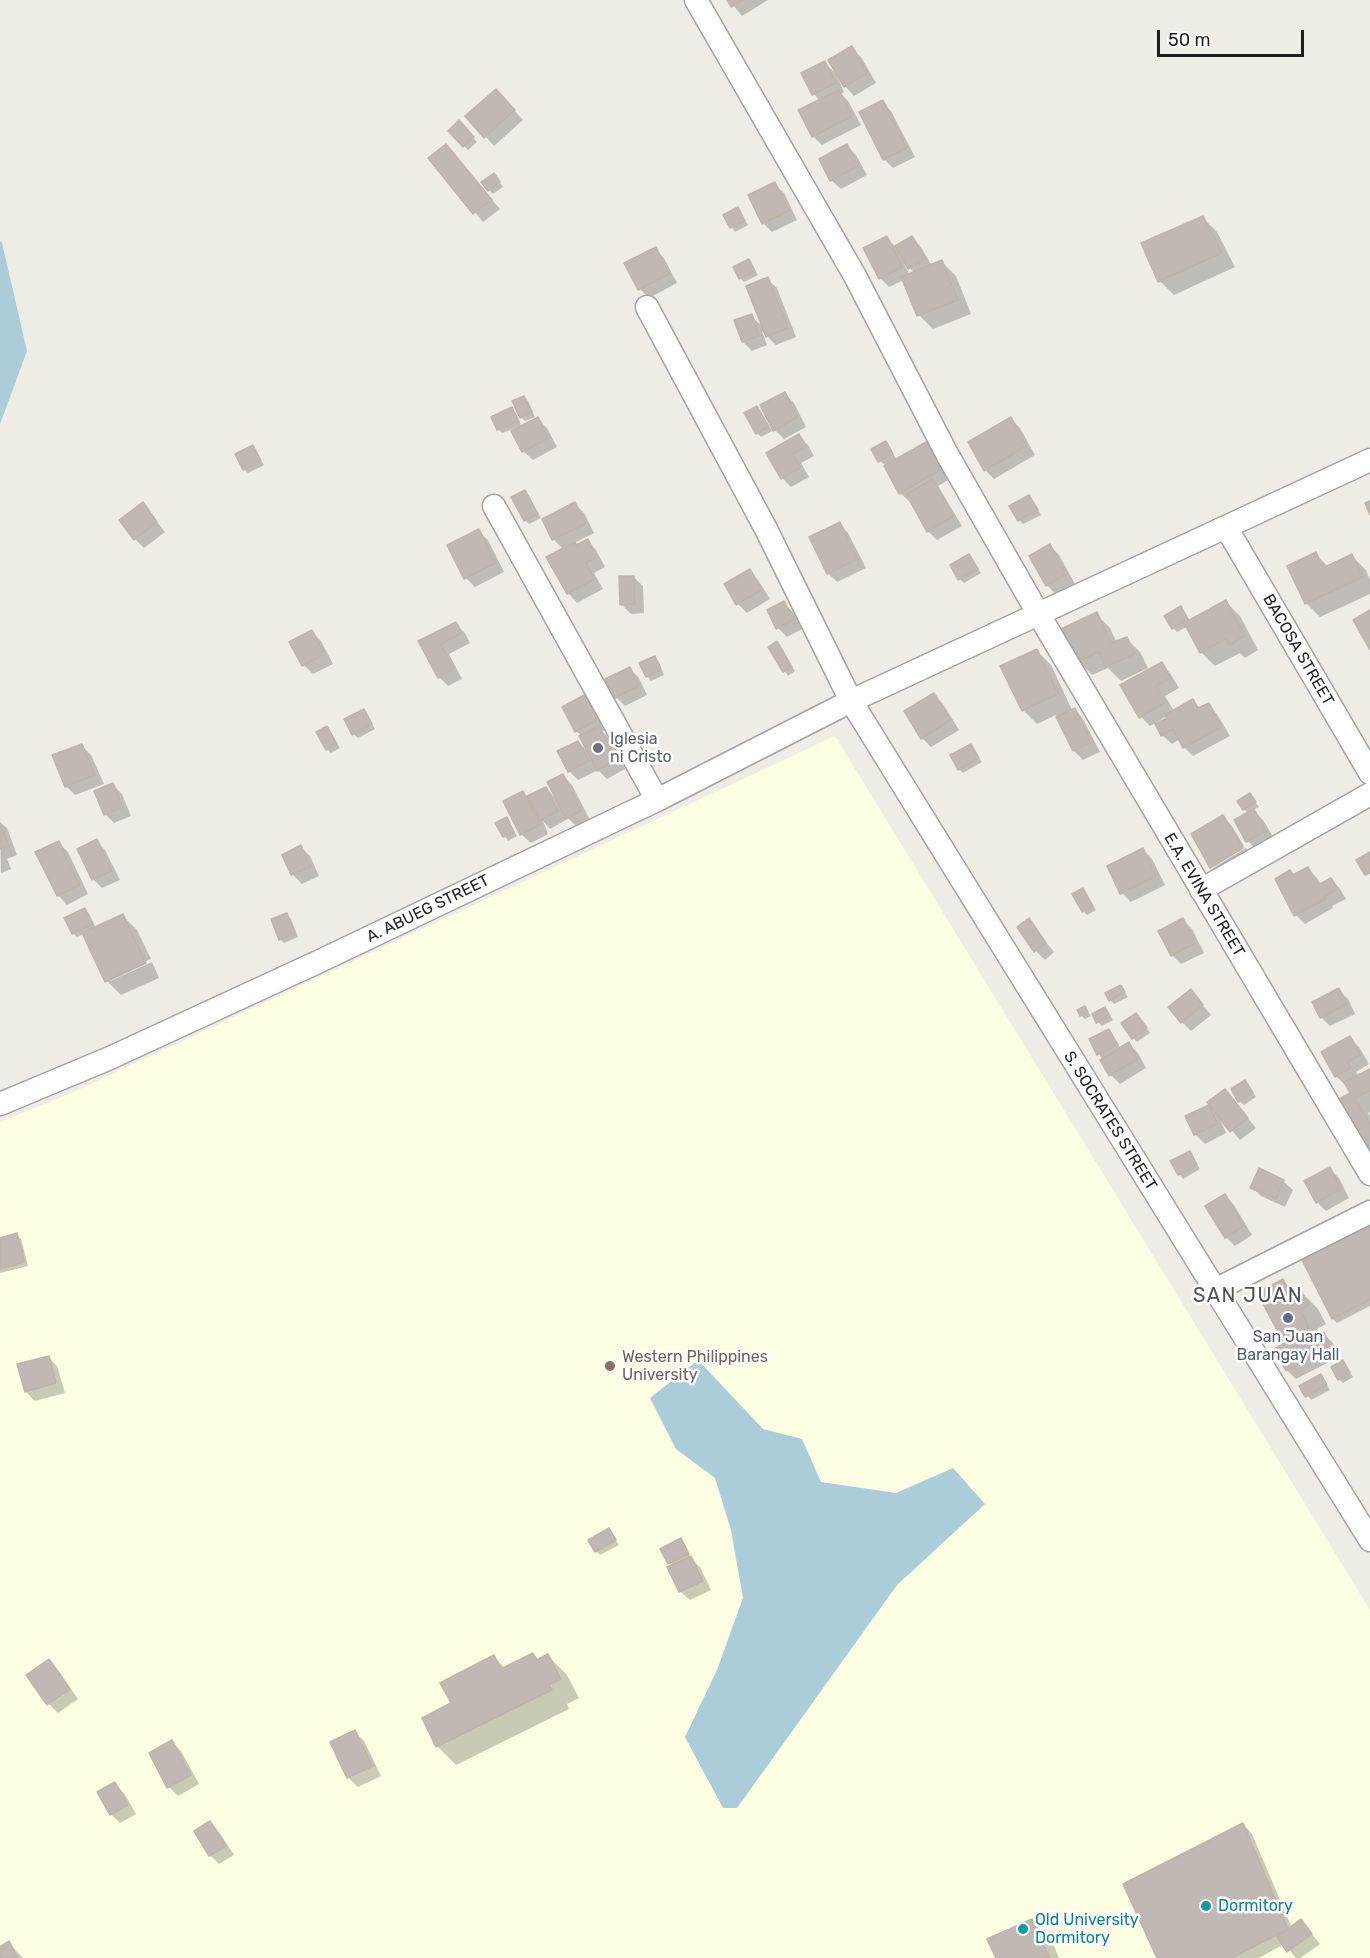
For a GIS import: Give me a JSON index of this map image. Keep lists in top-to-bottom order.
{
  "streets": {
    "street": [
      "BACOSA STREET",
      "E.A. EVINA STREET",
      "A. ABUEG STREET",
      "S. SOCRATES STREET"
    ]
  },
  "crossings": [
    ["BACOSA STREET", "A. ABUEG STREET"],
    ["E.A. EVINA STREET", "A. ABUEG STREET"],
    ["A. ABUEG STREET", "S. SOCRATES STREET"]
  ],
  "districts": ["SAN JUAN"],
  "places": [
    "Iglesia ni Cristo",
    "San Juan Barangay Hall",
    "Western Philippines University",
    "Dormitory",
    "Old University Dormitory"
  ],
  "scale_bar": "50 m"
}
